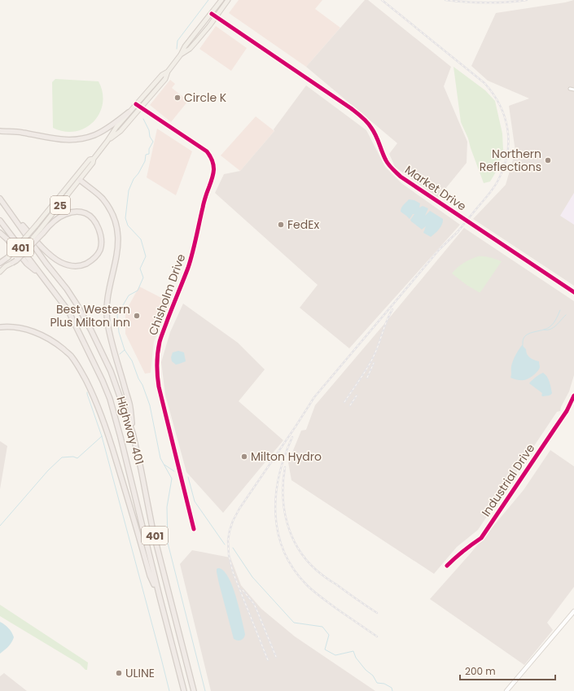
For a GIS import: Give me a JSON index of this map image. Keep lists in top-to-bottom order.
{
  "streets": {
    "highway": ["401", "Highway 401"],
    "main road": ["25"],
    "street": ["Market Drive", "Chisholm Drive", "Industrial Drive"]
  },
  "crossings": [
    ["Market Drive", "25"],
    ["25", "Chisholm Drive"]
  ],
  "places": [
    "Circle K",
    "Northern Reflections",
    "FedEx",
    "Best Western Plus Milton Inn",
    "Milton Hydro",
    "ULINE"
  ],
  "scale_bar": "200 m"
}
